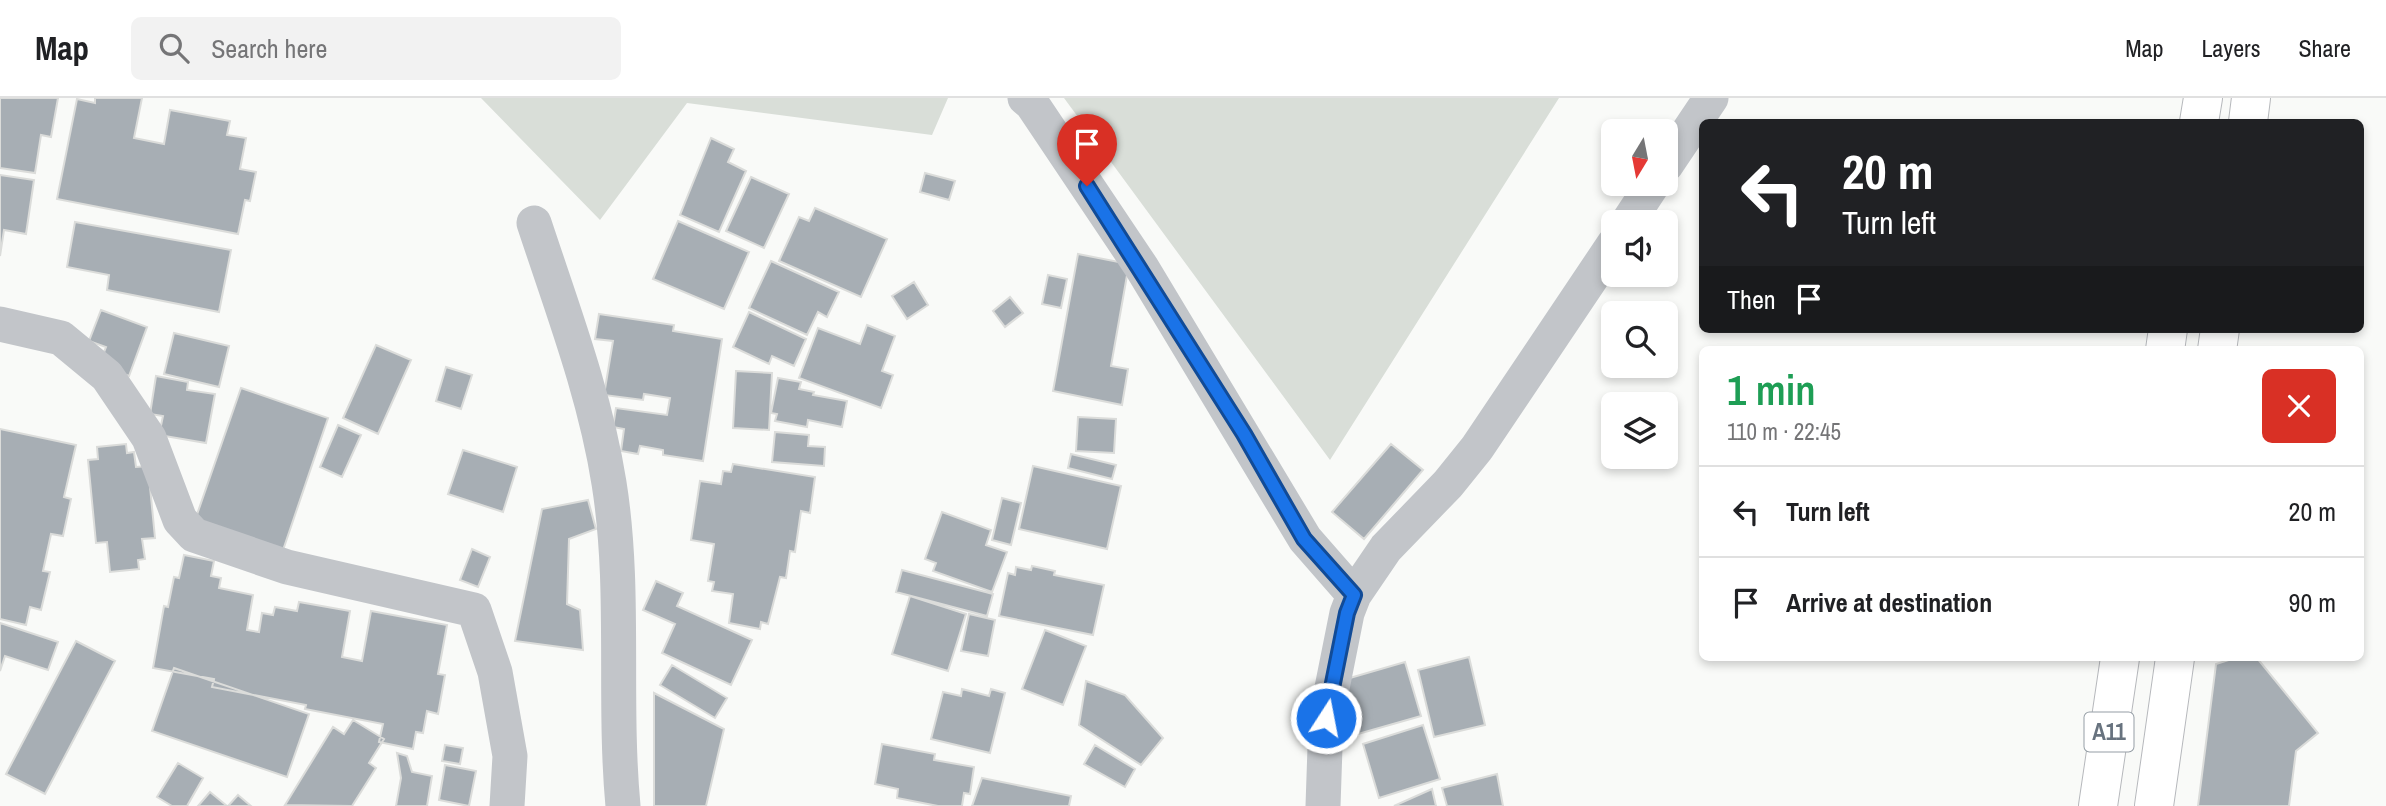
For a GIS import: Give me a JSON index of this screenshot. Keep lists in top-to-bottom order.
{
  "streets": {
    "highway": ["A11"]
  },
  "north": "bottom",
  "page": {
    "header": "Map",
    "search": "Search here",
    "nav": ["Map", "Layers", "Share"],
    "turn": ["20 m", "Turn left"],
    "then": "Then",
    "heading": ["1 min", "110 m · 22:45"],
    "list": [
      {
        "name": "Turn left",
        "value": "20 m"
      },
      {
        "name": "Arrive at destination",
        "value": "90 m"
      }
    ]
  }
}
